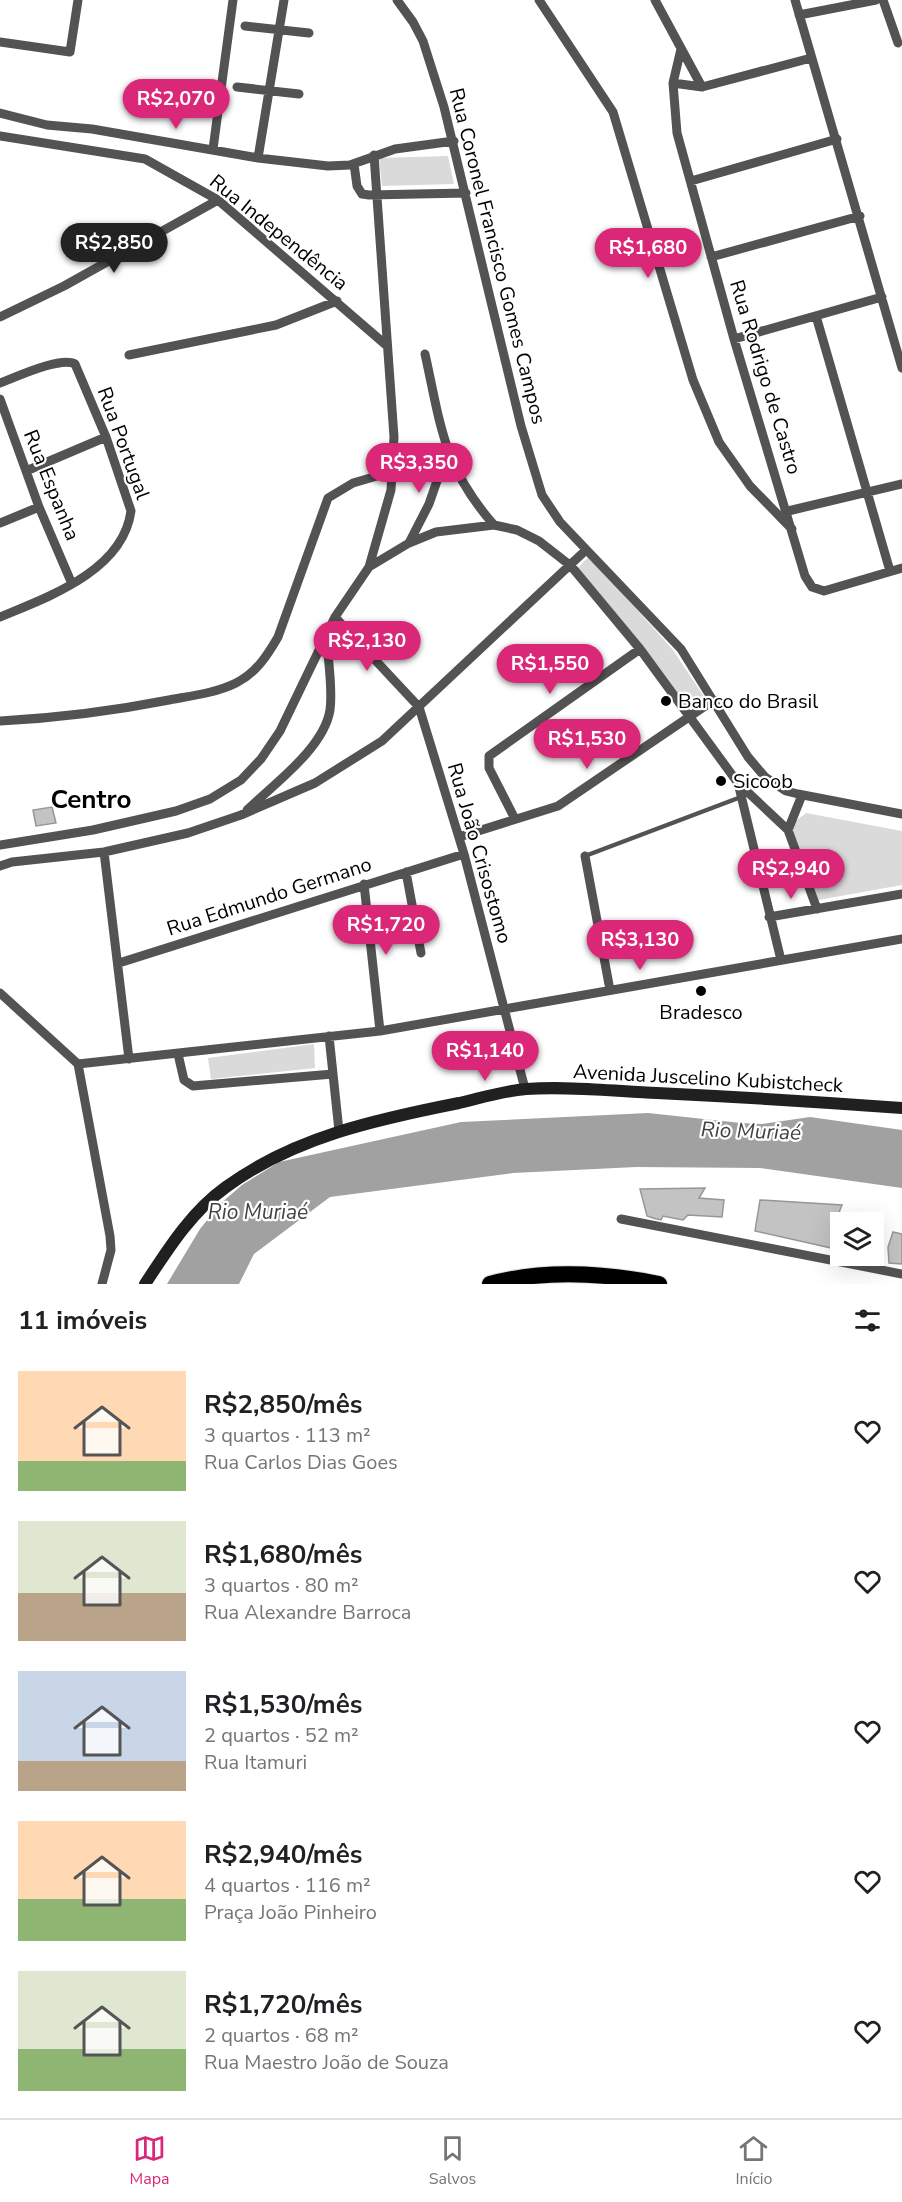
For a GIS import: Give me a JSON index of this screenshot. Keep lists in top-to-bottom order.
{
  "streets": {
    "street": [
      "Rua Independência",
      "Rua Coronel Francisco Gomes Campos",
      "Rua Rodrigo de Castro",
      "Rua Portugal",
      "Rua Espanha",
      "Rua João Crisostomo",
      "Rua Edmundo Germano",
      "Avenida Juscelino Kubistcheck"
    ]
  },
  "crossings": [
    ["Rua Portugal", "Rua Espanha"],
    ["Rua João Crisostomo", "Rua Edmundo Germano"],
    ["Rua João Crisostomo", "Avenida Juscelino Kubistcheck"]
  ],
  "districts": ["Centro"],
  "water": ["Rio Muriaé"],
  "places": ["Banco do Brasil", "Sicoob", "Bradesco"],
  "page": {
    "price": [
      "R$2,070",
      "R$2,850",
      "R$1,680",
      "R$3,350",
      "R$2,130",
      "R$1,550",
      "R$1,530",
      "R$2,940",
      "R$1,720",
      "R$3,130",
      "R$1,140"
    ],
    "heading": "11 imóveis",
    "list": [
      {
        "name": "R$2,850/mês",
        "note": "3 quartos · 113 m² · Rua Carlos Dias Goes"
      },
      {
        "name": "R$1,680/mês",
        "note": "3 quartos · 80 m² · Rua Alexandre Barroca"
      },
      {
        "name": "R$1,530/mês",
        "note": "2 quartos · 52 m² · Rua Itamuri"
      },
      {
        "name": "R$2,940/mês",
        "note": "4 quartos · 116 m² · Praça João Pinheiro"
      },
      {
        "name": "R$1,720/mês",
        "note": "2 quartos · 68 m² · Rua Maestro João de Souza"
      }
    ],
    "tabs": ["Mapa", "Salvos", "Início"]
  }
}
